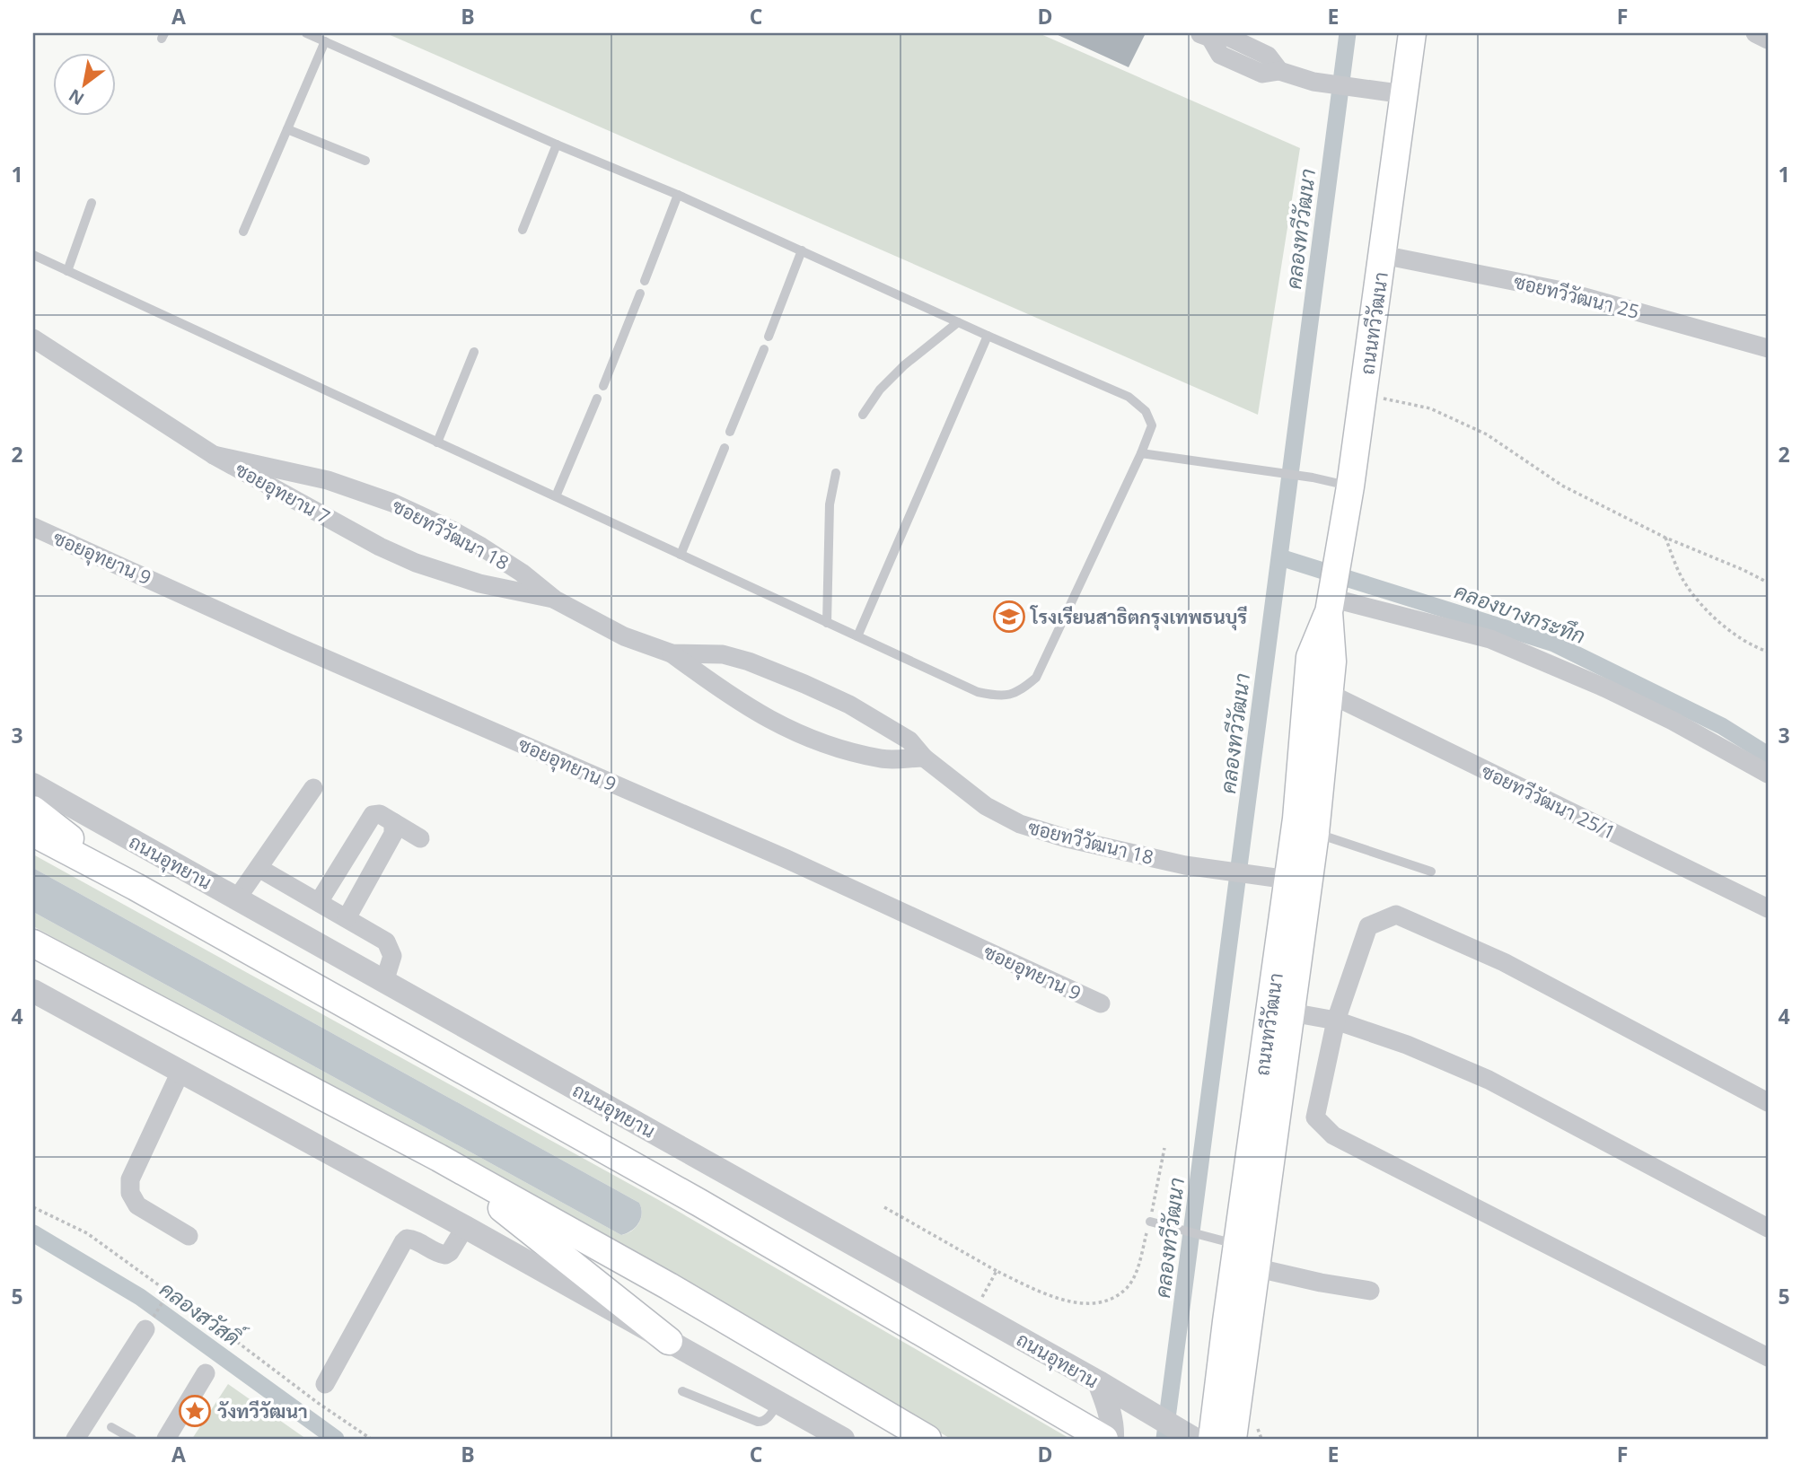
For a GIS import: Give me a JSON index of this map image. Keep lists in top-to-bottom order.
{
  "streets": {
    "main road": ["ถนนทวีวัฒนา", "ถนนอุทยาน"],
    "street": [
      "ซอยทวีวัฒนา 25",
      "ซอยอุทยาน 7",
      "ซอยทวีวัฒนา 18",
      "ซอยอุทยาน 9",
      "ซอยทวีวัฒนา 25/1"
    ]
  },
  "crossings": [
    ["ซอยทวีวัฒนา 25", "ถนนทวีวัฒนา"],
    ["ถนนทวีวัฒนา", "ซอยทวีวัฒนา 18"],
    ["ถนนทวีวัฒนา", "ซอยทวีวัฒนา 25/1"],
    ["ซอยอุทยาน 7", "ซอยทวีวัฒนา 18"]
  ],
  "water": ["คลองทวีวัฒนา", "คลองบางกระทึก", "คลองสวัสดิ์"],
  "places": {
    "school or university": ["โรงเรียนสาธิตกรุงเทพธนบุรี"],
    "place": ["วังทวีวัฒนา"]
  },
  "north": "bottom left",
  "grid": {
    "columns": [
      "A",
      "B",
      "C",
      "D",
      "E",
      "F"
    ],
    "rows": [
      "1",
      "2",
      "3",
      "4",
      "5"
    ]
  }
}
